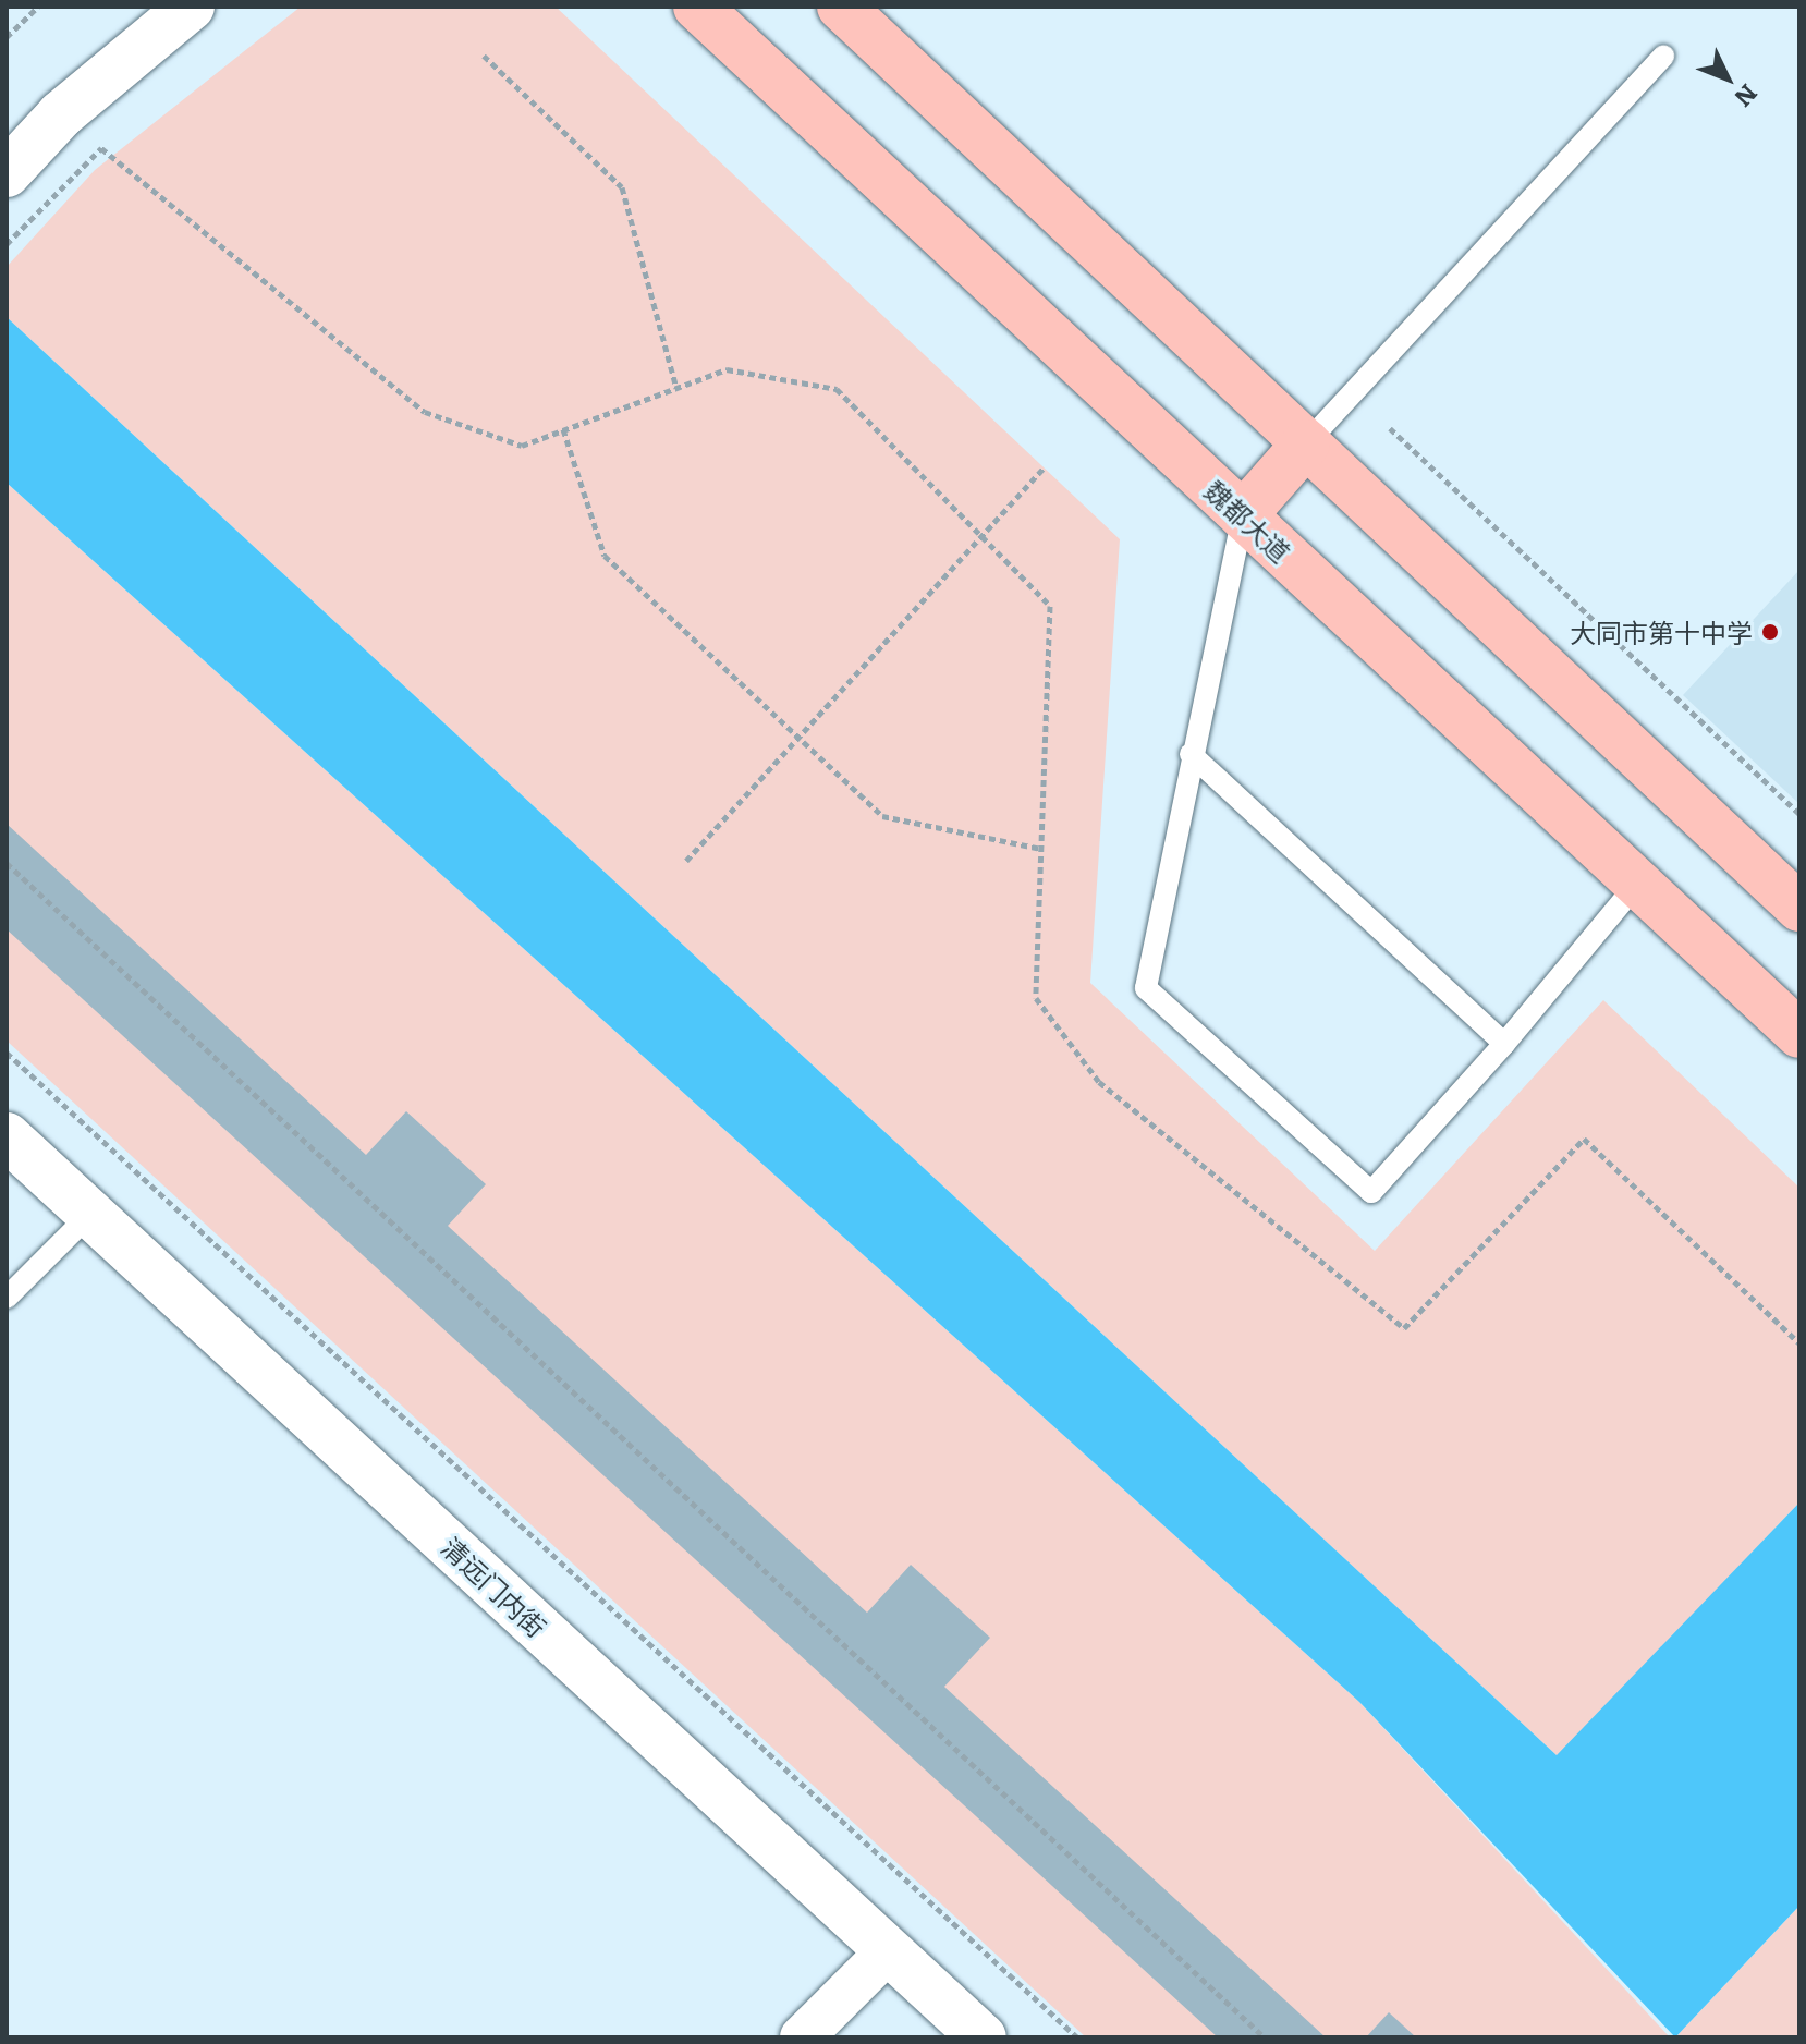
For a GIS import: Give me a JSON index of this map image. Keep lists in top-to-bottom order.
{
  "streets": {
    "main road": ["魏都大道", "清远门内街"]
  },
  "places": ["大同市第十中学"],
  "north": "bottom right"
}
